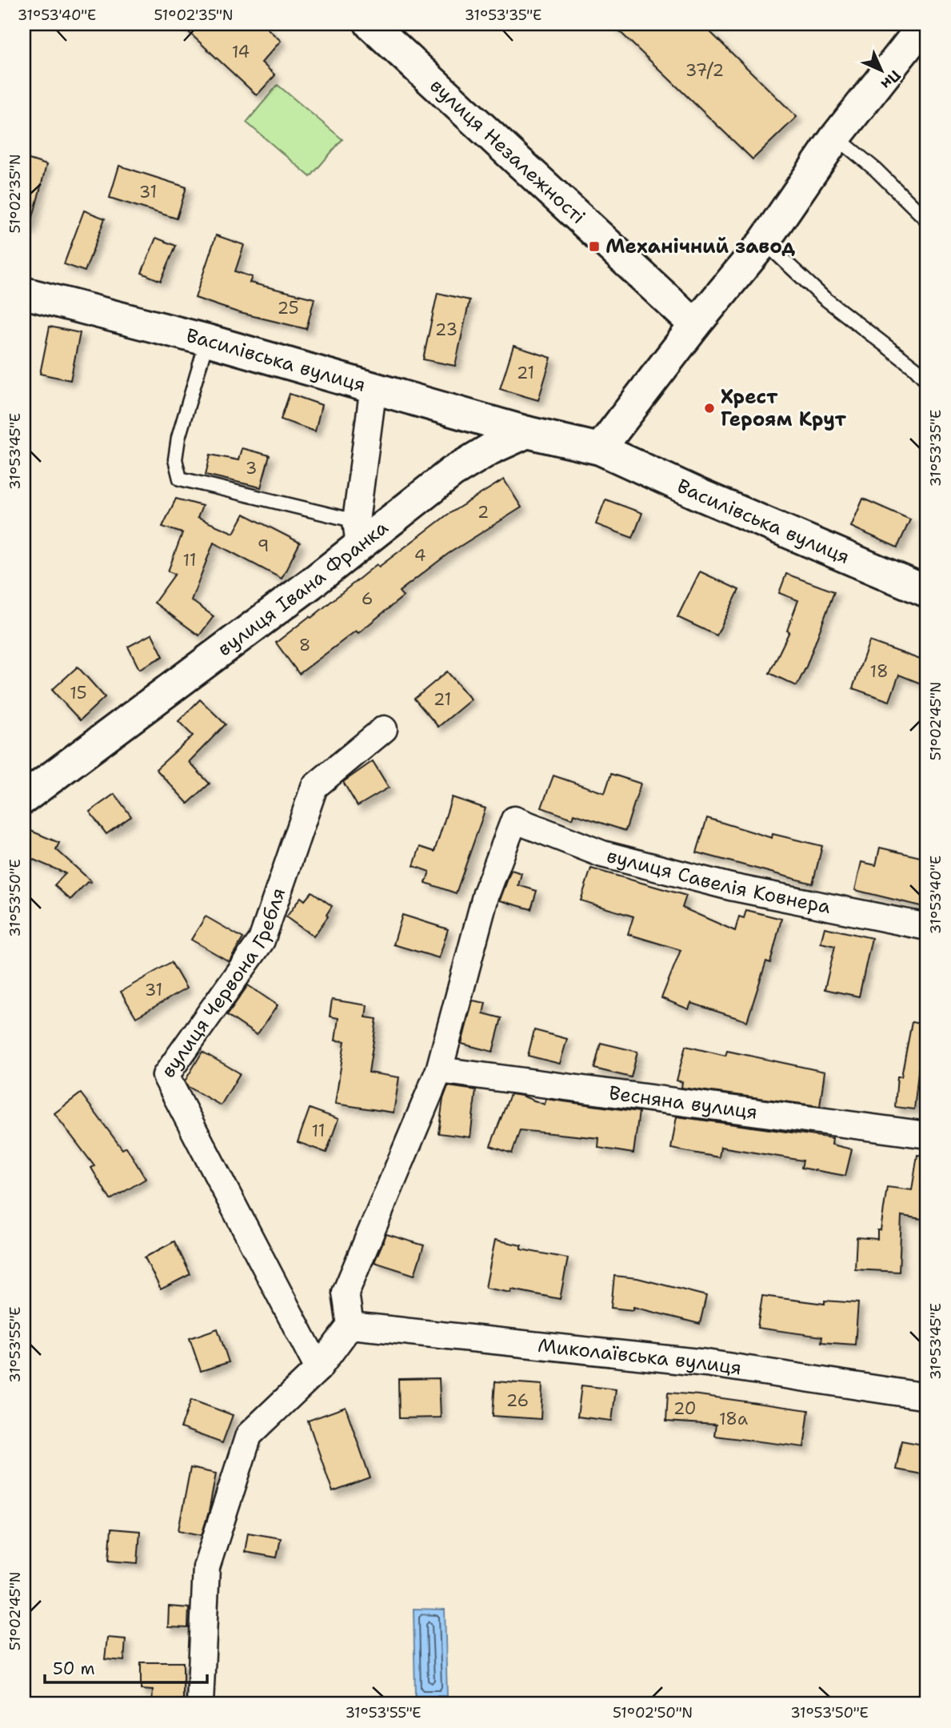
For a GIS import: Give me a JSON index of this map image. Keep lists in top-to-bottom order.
{
  "streets": {
    "street": [
      "вулиця Незалежності",
      "Василівська вулиця",
      "вулиця Івана Франка",
      "вулиця Савелія Ковнера",
      "вулиця Червона Гребля",
      "Весняна вулиця",
      "Миколаївська вулиця"
    ]
  },
  "crossings": [
    ["Василівська вулиця", "вулиця Івана Франка"],
    ["вулиця Савелія Ковнера", "Весняна вулиця"]
  ],
  "places": {
    "transit": ["Механічний завод"],
    "other": ["Хрест Героям Крут"]
  },
  "house_numbers": [
    "14",
    "37/2",
    "31",
    "25",
    "23",
    "21",
    "3",
    "2",
    "9",
    "4",
    "11",
    "6",
    "8",
    "18",
    "15",
    "21",
    "31",
    "11",
    "26",
    "20",
    "18а"
  ],
  "scale_bar": "50 m",
  "north": "bottom right",
  "coordinates": [
    "31°53'40\"E",
    "51°02'35\"N",
    "31°53'35\"E",
    "31°53'45\"E",
    "51°02'45\"N",
    "31°53'50\"E",
    "31°53'55\"E",
    "51°02'50\"N"
  ]
}
